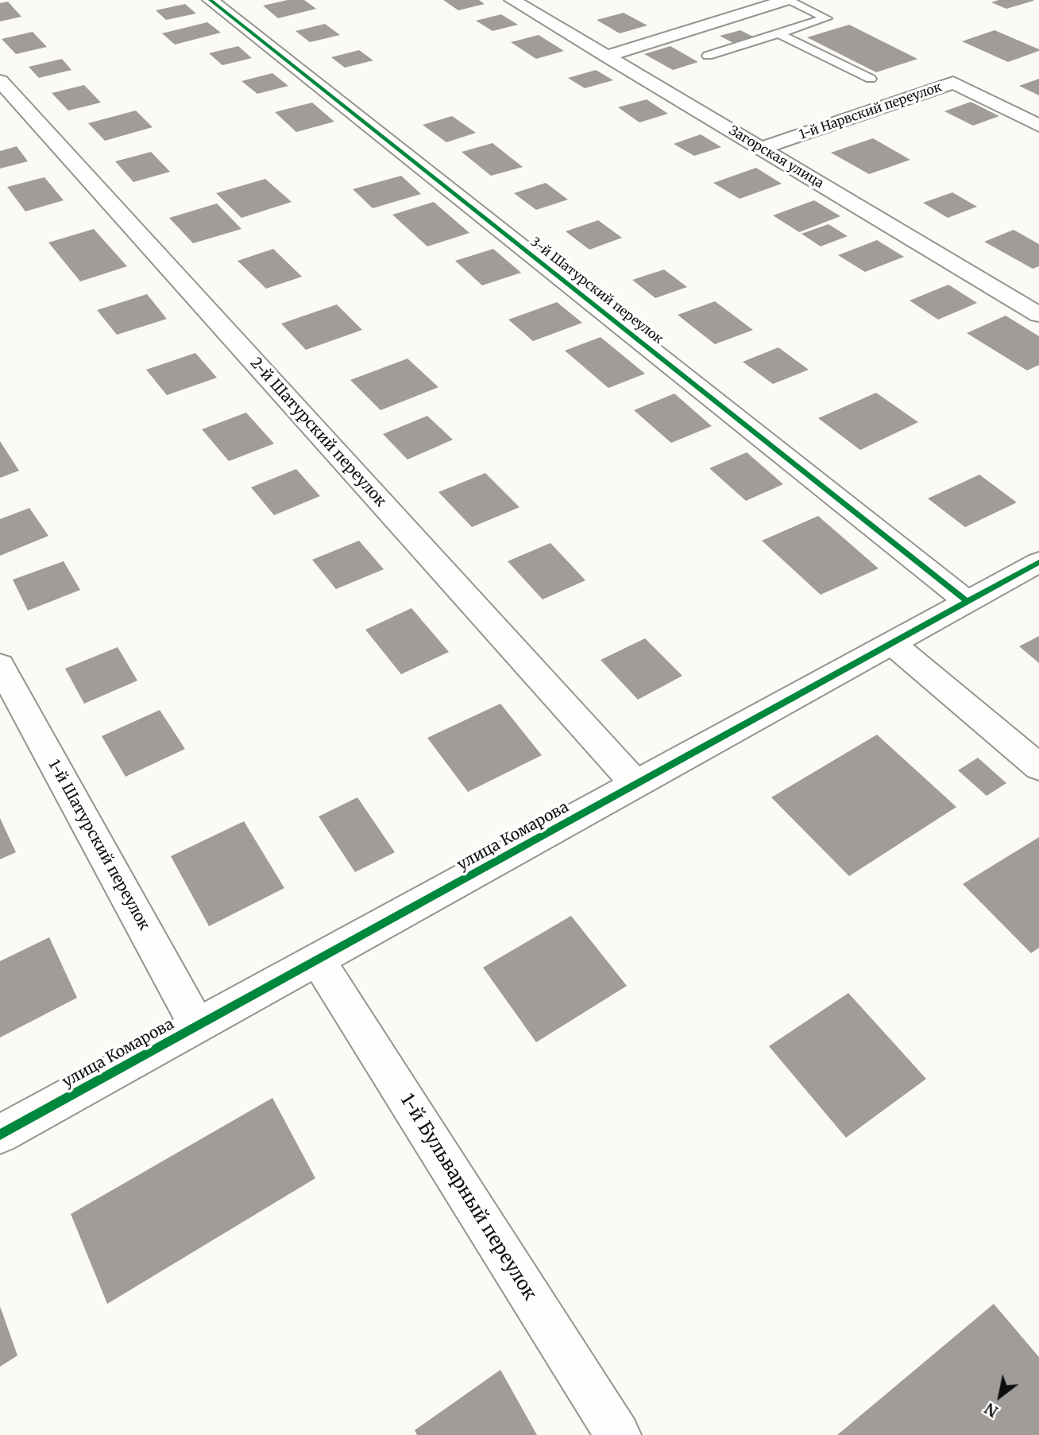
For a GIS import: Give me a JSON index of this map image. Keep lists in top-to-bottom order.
{
  "streets": {
    "street": [
      "1-й Нарвский переулок",
      "Загорская улица",
      "3-й Шатурский переулок",
      "2-й Шатурский переулок",
      "улица Комарова",
      "1-й Шатурский переулок",
      "1-й Бульварный переулок"
    ]
  },
  "crossings": [
    ["1-й Нарвский переулок", "Загорская улица"],
    ["3-й Шатурский переулок", "улица Комарова"],
    ["2-й Шатурский переулок", "улица Комарова"],
    ["улица Комарова", "1-й Шатурский переулок"],
    ["улица Комарова", "1-й Бульварный переулок"]
  ],
  "north": "bottom left"
}
